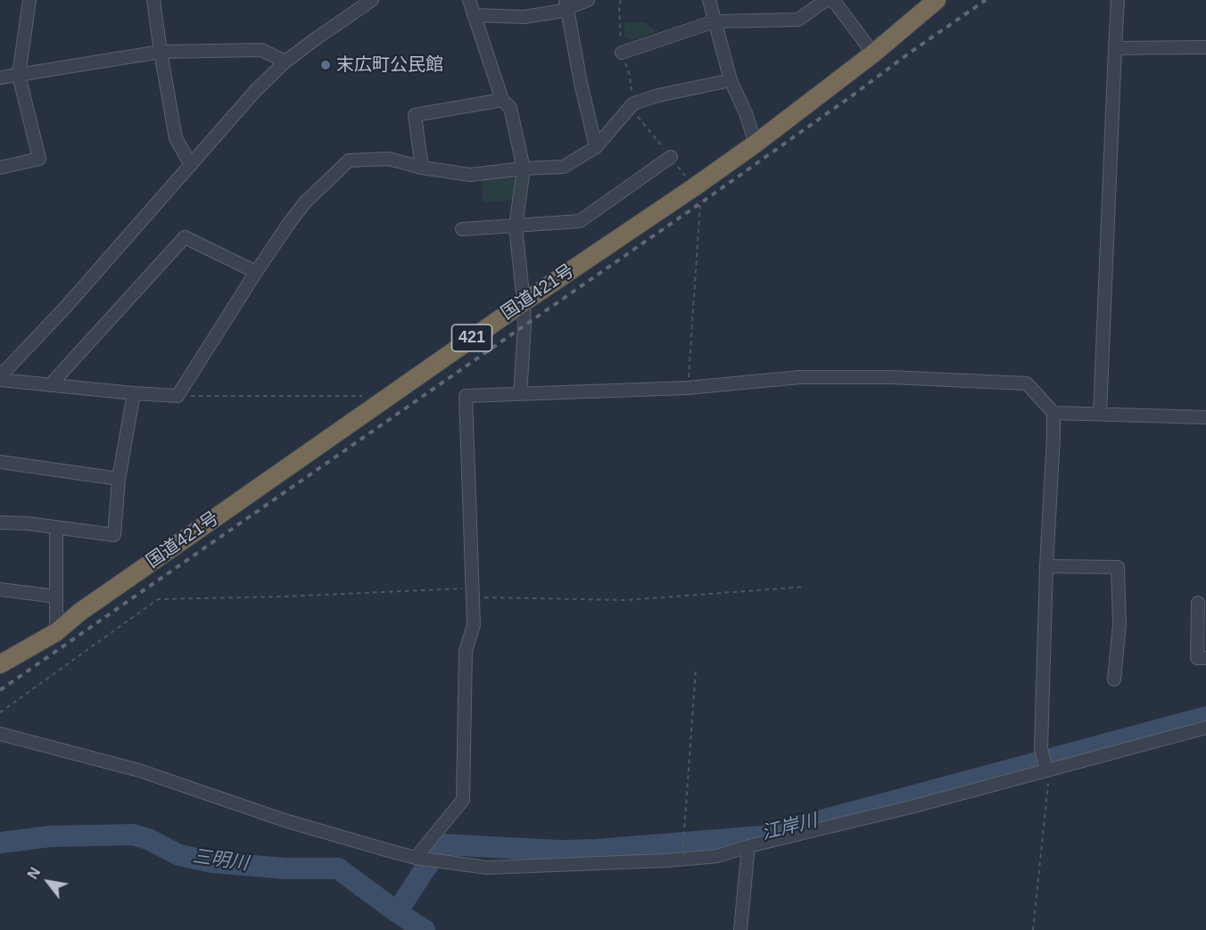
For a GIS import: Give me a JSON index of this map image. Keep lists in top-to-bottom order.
{
  "streets": {
    "highway": ["国道421号", "421"]
  },
  "water": ["江岸川", "三明川"],
  "places": ["末広町公民館"],
  "north": "top left"
}
